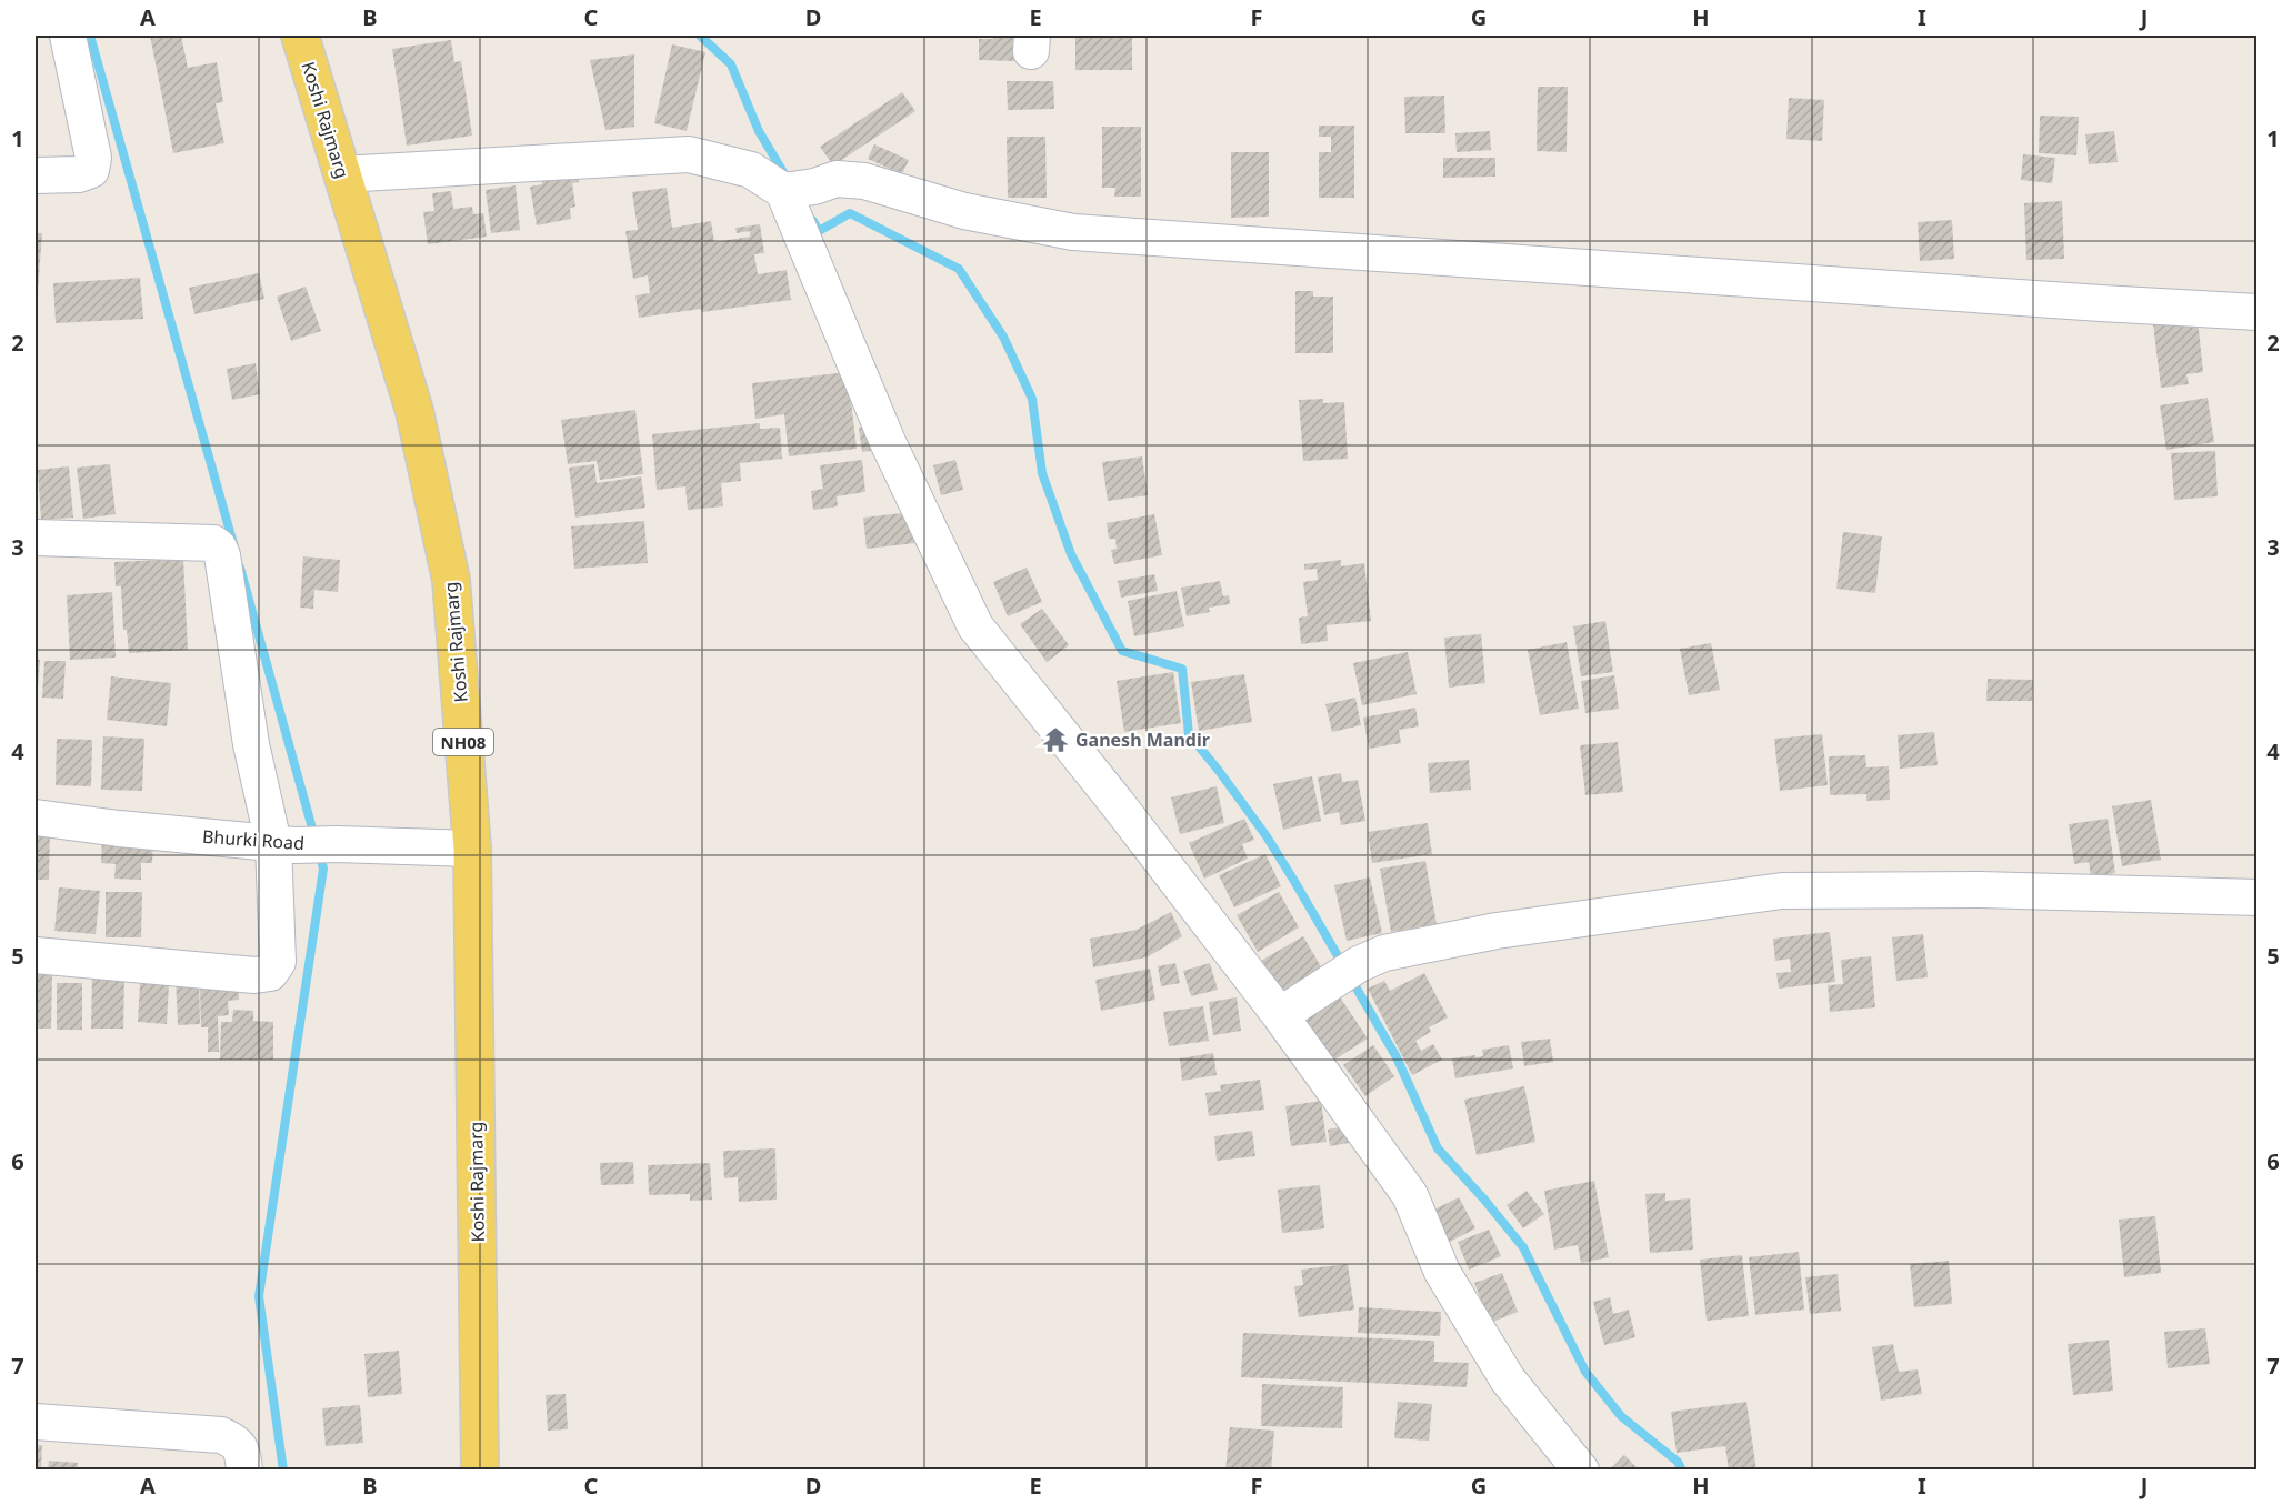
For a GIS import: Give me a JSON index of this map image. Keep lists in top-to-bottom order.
{
  "streets": {
    "main road": ["Koshi Rajmarg", "NH08"],
    "street": ["Bhurki Road"]
  },
  "crossings": [
    ["Koshi Rajmarg", "Bhurki Road"]
  ],
  "places": {
    "temple": ["Ganesh Mandir"]
  },
  "grid": {
    "columns": [
      "A",
      "B",
      "C",
      "D",
      "E",
      "F",
      "G",
      "H",
      "I",
      "J"
    ],
    "rows": [
      "1",
      "2",
      "3",
      "4",
      "5",
      "6",
      "7"
    ]
  }
}
